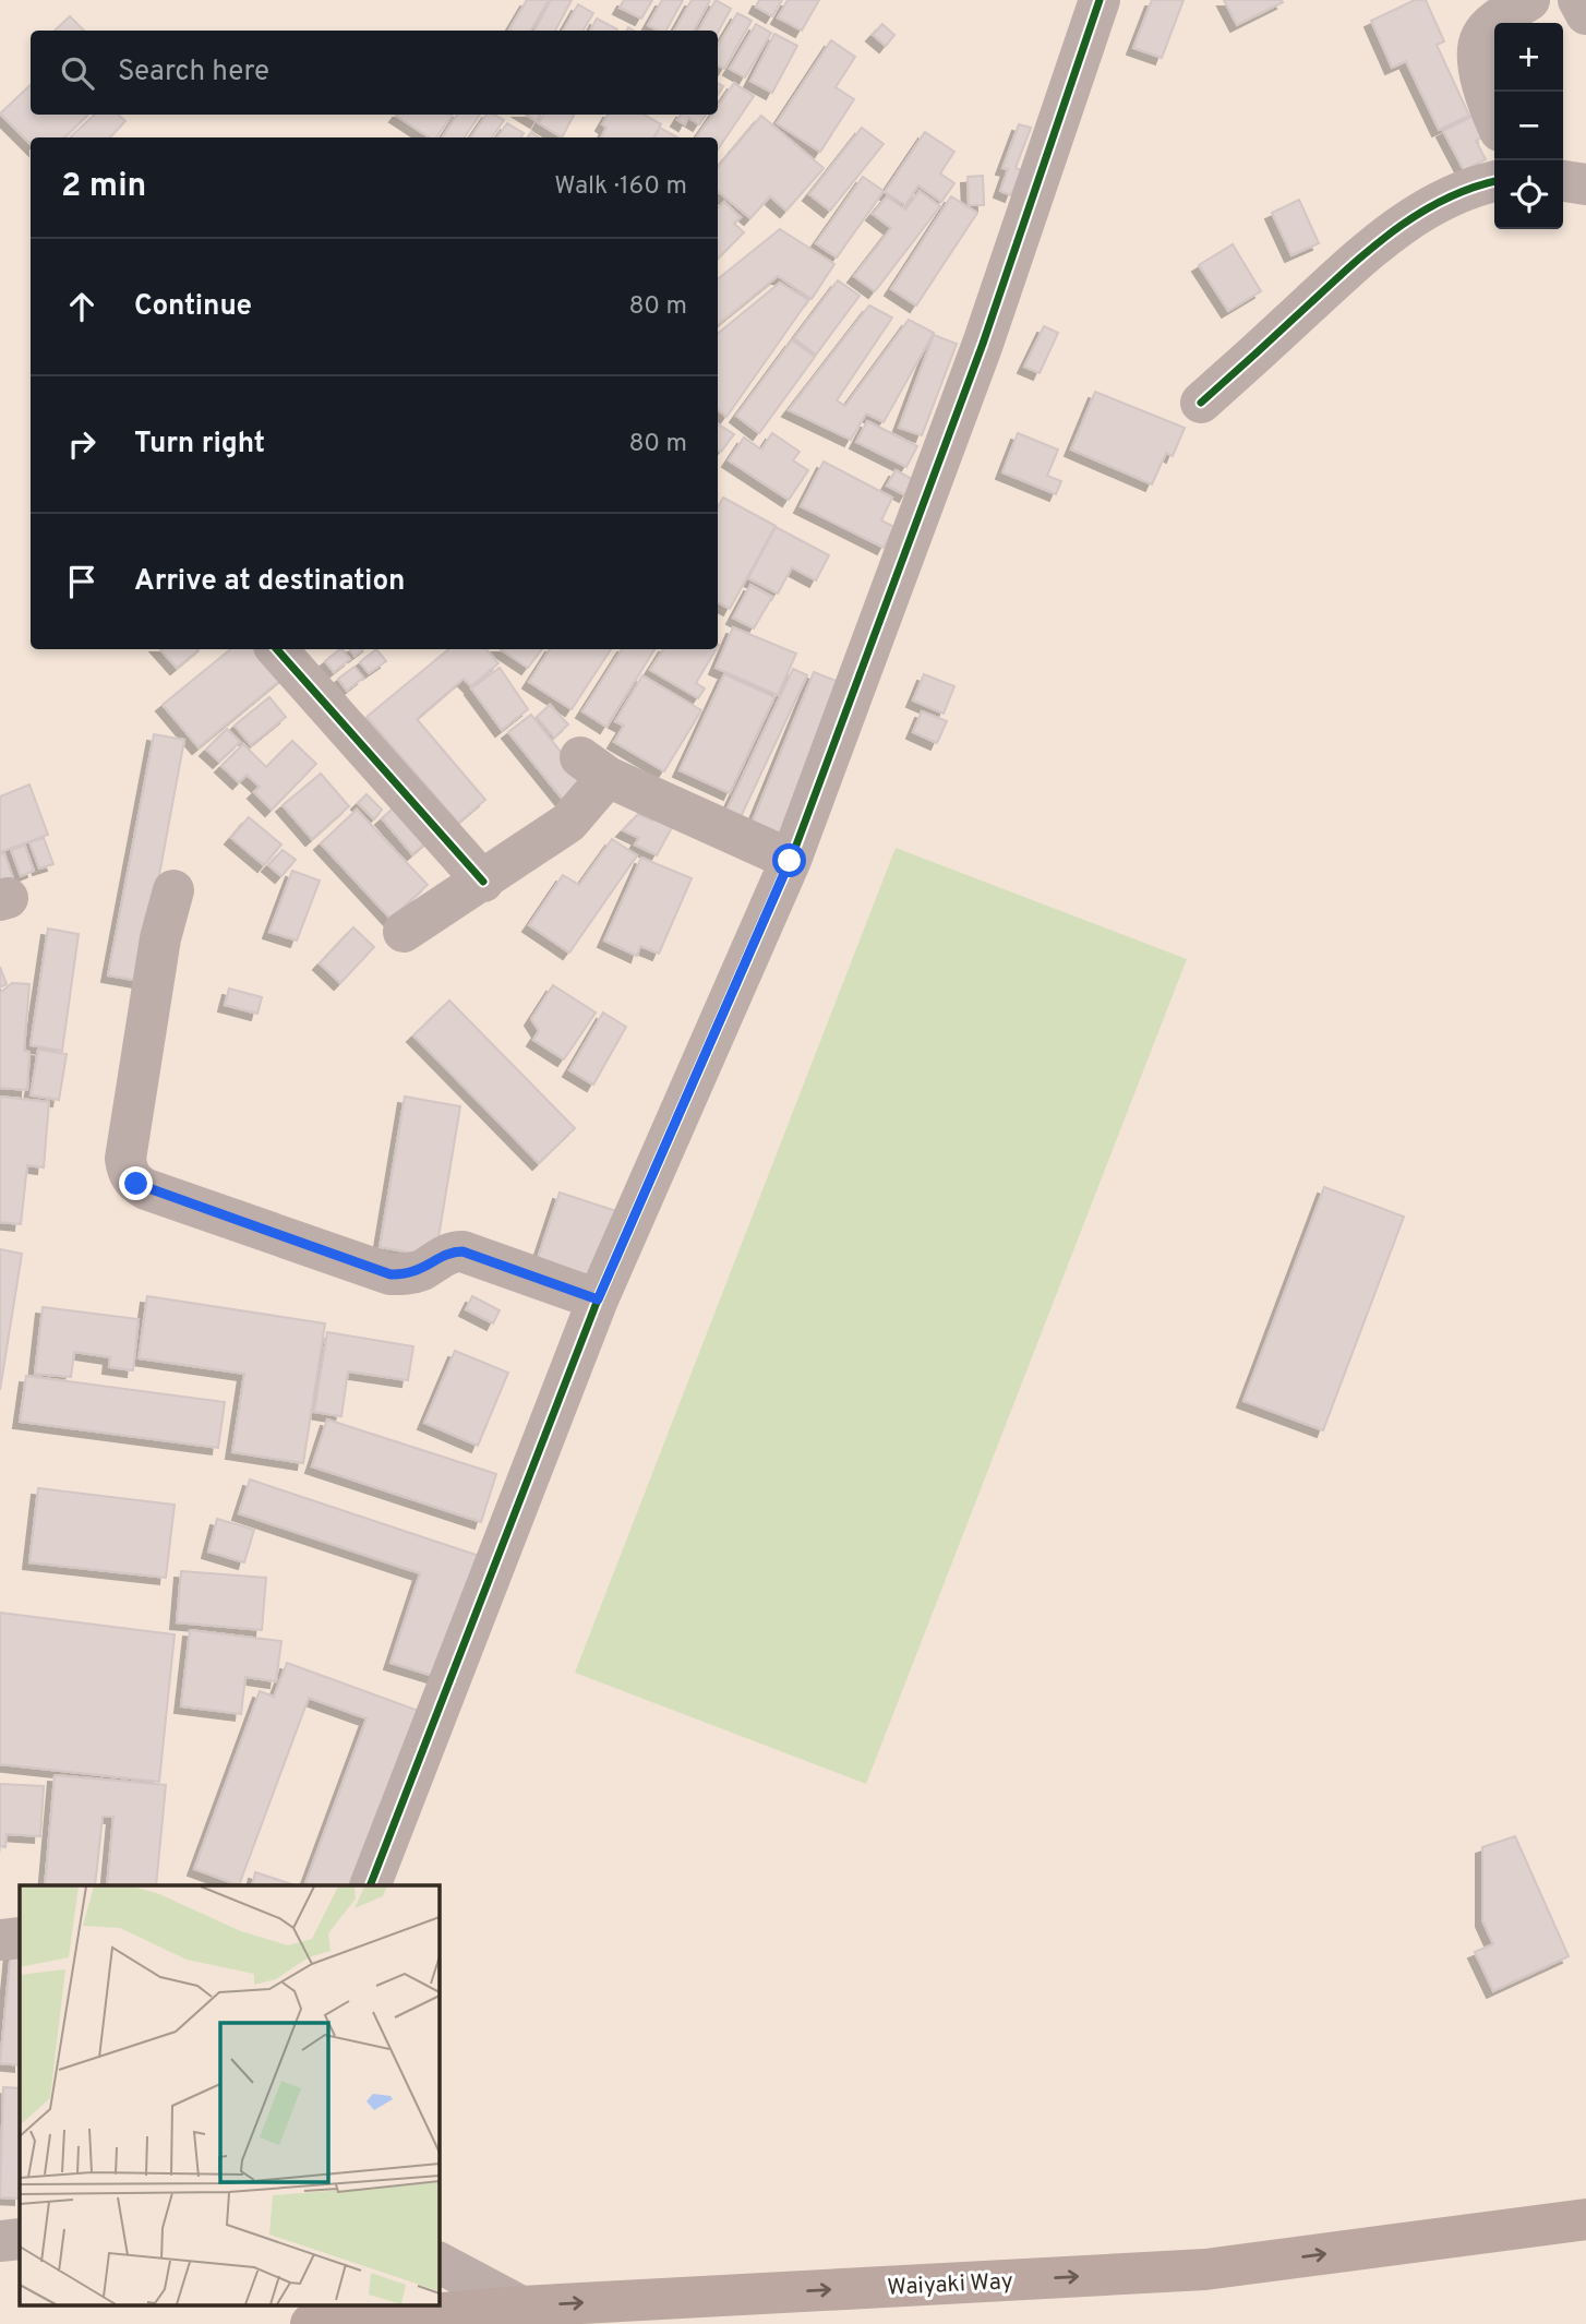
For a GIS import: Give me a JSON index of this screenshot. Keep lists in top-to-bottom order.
{
  "streets": {
    "highway": ["Waiyaki Way"]
  },
  "one_way": ["Waiyaki Way"],
  "page": {
    "map_buttons": ["+", "−"],
    "search": "Search here",
    "heading": ["2 min", "Walk · 160 m"],
    "list": [
      ["Continue", "80 m"],
      ["Turn right", "80 m"],
      "Arrive at destination"
    ]
  }
}
